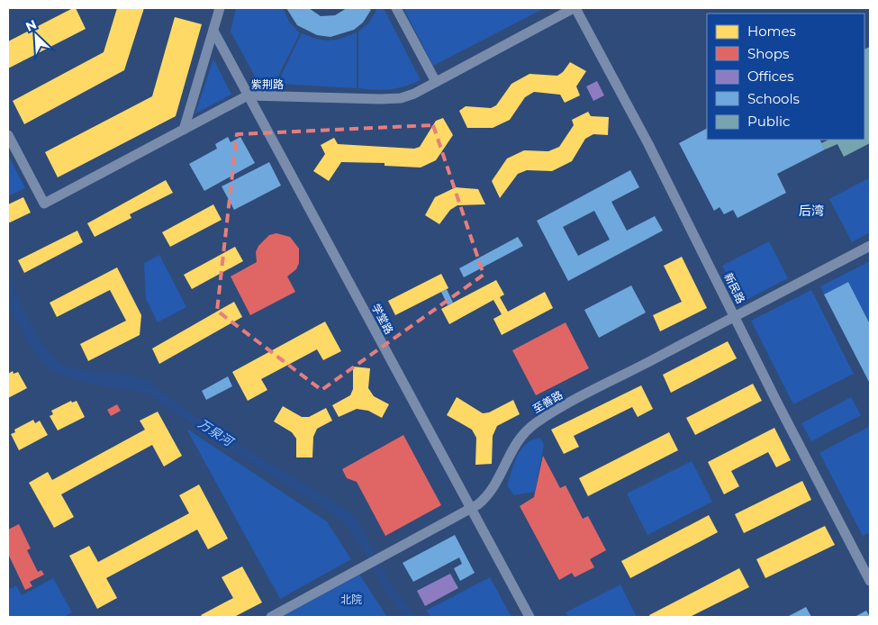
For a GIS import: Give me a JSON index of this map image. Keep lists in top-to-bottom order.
{
  "streets": {
    "street": [
      "紫荆路",
      "新民路",
      "学堂路",
      "至善路"
    ]
  },
  "crossings": [
    ["紫荆路", "新民路"],
    ["紫荆路", "学堂路"],
    ["新民路", "至善路"],
    ["学堂路", "至善路"]
  ],
  "districts": ["后湾"],
  "water": ["万泉河"],
  "parks": ["北院"],
  "legend": [
    "Homes",
    "Shops",
    "Offices",
    "Schools",
    "Public"
  ],
  "north": "top left"
}
